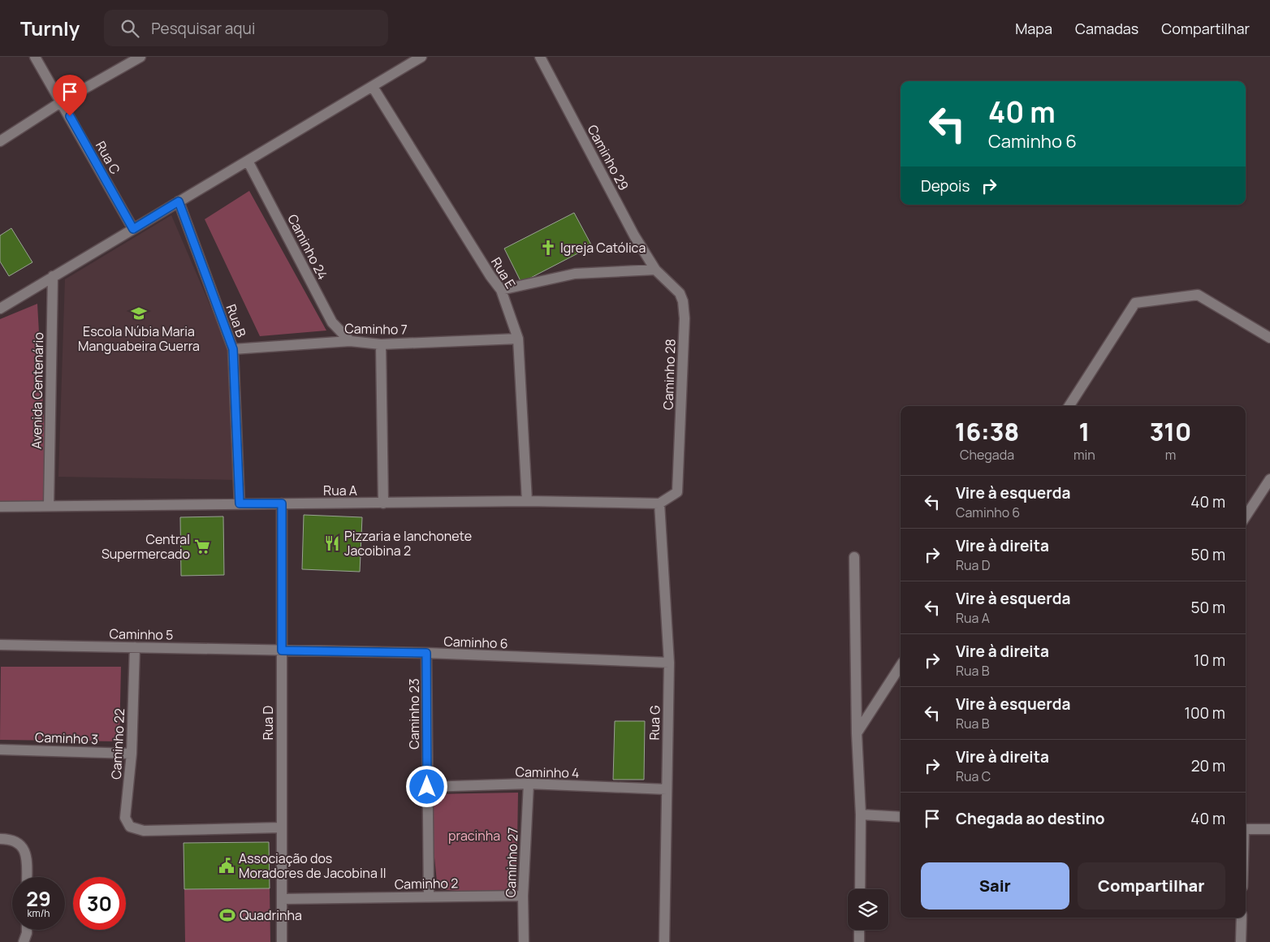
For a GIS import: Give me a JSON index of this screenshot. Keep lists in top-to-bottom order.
{
  "streets": {
    "street": [
      "Rua C",
      "Caminho 29",
      "Caminho 24",
      "Rua E",
      "Rua B",
      "Caminho 7",
      "Caminho 28",
      "Avenida Centenário",
      "Rua A",
      "Caminho 5",
      "Caminho 6",
      "Caminho 23",
      "Rua D",
      "Rua G",
      "Caminho 3",
      "Caminho 22",
      "Caminho 4",
      "Caminho 27",
      "Caminho 2"
    ]
  },
  "crossings": [
    ["Caminho 29", "Caminho 28"],
    ["Caminho 24", "Caminho 7"],
    ["Rua E", "Caminho 7"],
    ["Rua E", "Rua A"],
    ["Rua B", "Caminho 7"],
    ["Rua B", "Rua A"],
    ["Caminho 28", "Rua A"],
    ["Caminho 28", "Rua G"],
    ["Avenida Centenário", "Rua A"],
    ["Rua A", "Rua D"],
    ["Rua A", "Rua G"],
    ["Caminho 5", "Caminho 6"],
    ["Caminho 5", "Rua D"],
    ["Caminho 5", "Caminho 22"],
    ["Caminho 6", "Caminho 23"],
    ["Caminho 6", "Rua D"],
    ["Caminho 6", "Rua G"],
    ["Caminho 23", "Caminho 4"],
    ["Caminho 23", "Caminho 2"],
    ["Rua D", "Caminho 22"],
    ["Rua D", "Caminho 2"],
    ["Rua G", "Caminho 4"],
    ["Caminho 3", "Caminho 22"],
    ["Caminho 4", "Caminho 27"],
    ["Caminho 27", "Caminho 2"]
  ],
  "parks": ["pracinha"],
  "places": {
    "church": ["Igreja Católica"],
    "school or university": ["Escola Núbia Maria Manguabeira Guerra"],
    "restaurant": ["Pizzaria e lanchonete Jacoibina 2"],
    "supermarket": ["Central Supermercado"],
    "public building": ["Associação dos Moradores de Jacobina II"],
    "sports": ["Quadrinha"]
  },
  "page": {
    "header": "Turnly",
    "search": "Pesquisar aqui",
    "nav": ["Mapa", "Camadas", "Compartilhar"],
    "turn": ["40 m", "Caminho 6"],
    "then": "Depois",
    "eta": [
      "16:38",
      "Chegada",
      "1",
      "min",
      "310",
      "m"
    ],
    "list": [
      {
        "name": "Vire à esquerda",
        "note": "Caminho 6",
        "value": "40 m"
      },
      {
        "name": "Vire à direita",
        "note": "Rua D",
        "value": "50 m"
      },
      {
        "name": "Vire à esquerda",
        "note": "Rua A",
        "value": "50 m"
      },
      {
        "name": "Vire à direita",
        "note": "Rua B",
        "value": "10 m"
      },
      {
        "name": "Vire à esquerda",
        "note": "Rua B",
        "value": "100 m"
      },
      {
        "name": "Vire à direita",
        "note": "Rua C",
        "value": "20 m"
      },
      {
        "name": "Chegada ao destino",
        "value": "40 m"
      }
    ],
    "buttons": ["Sair", "Compartilhar"],
    "speed": "29 km/h",
    "limit": "30"
  }
}
